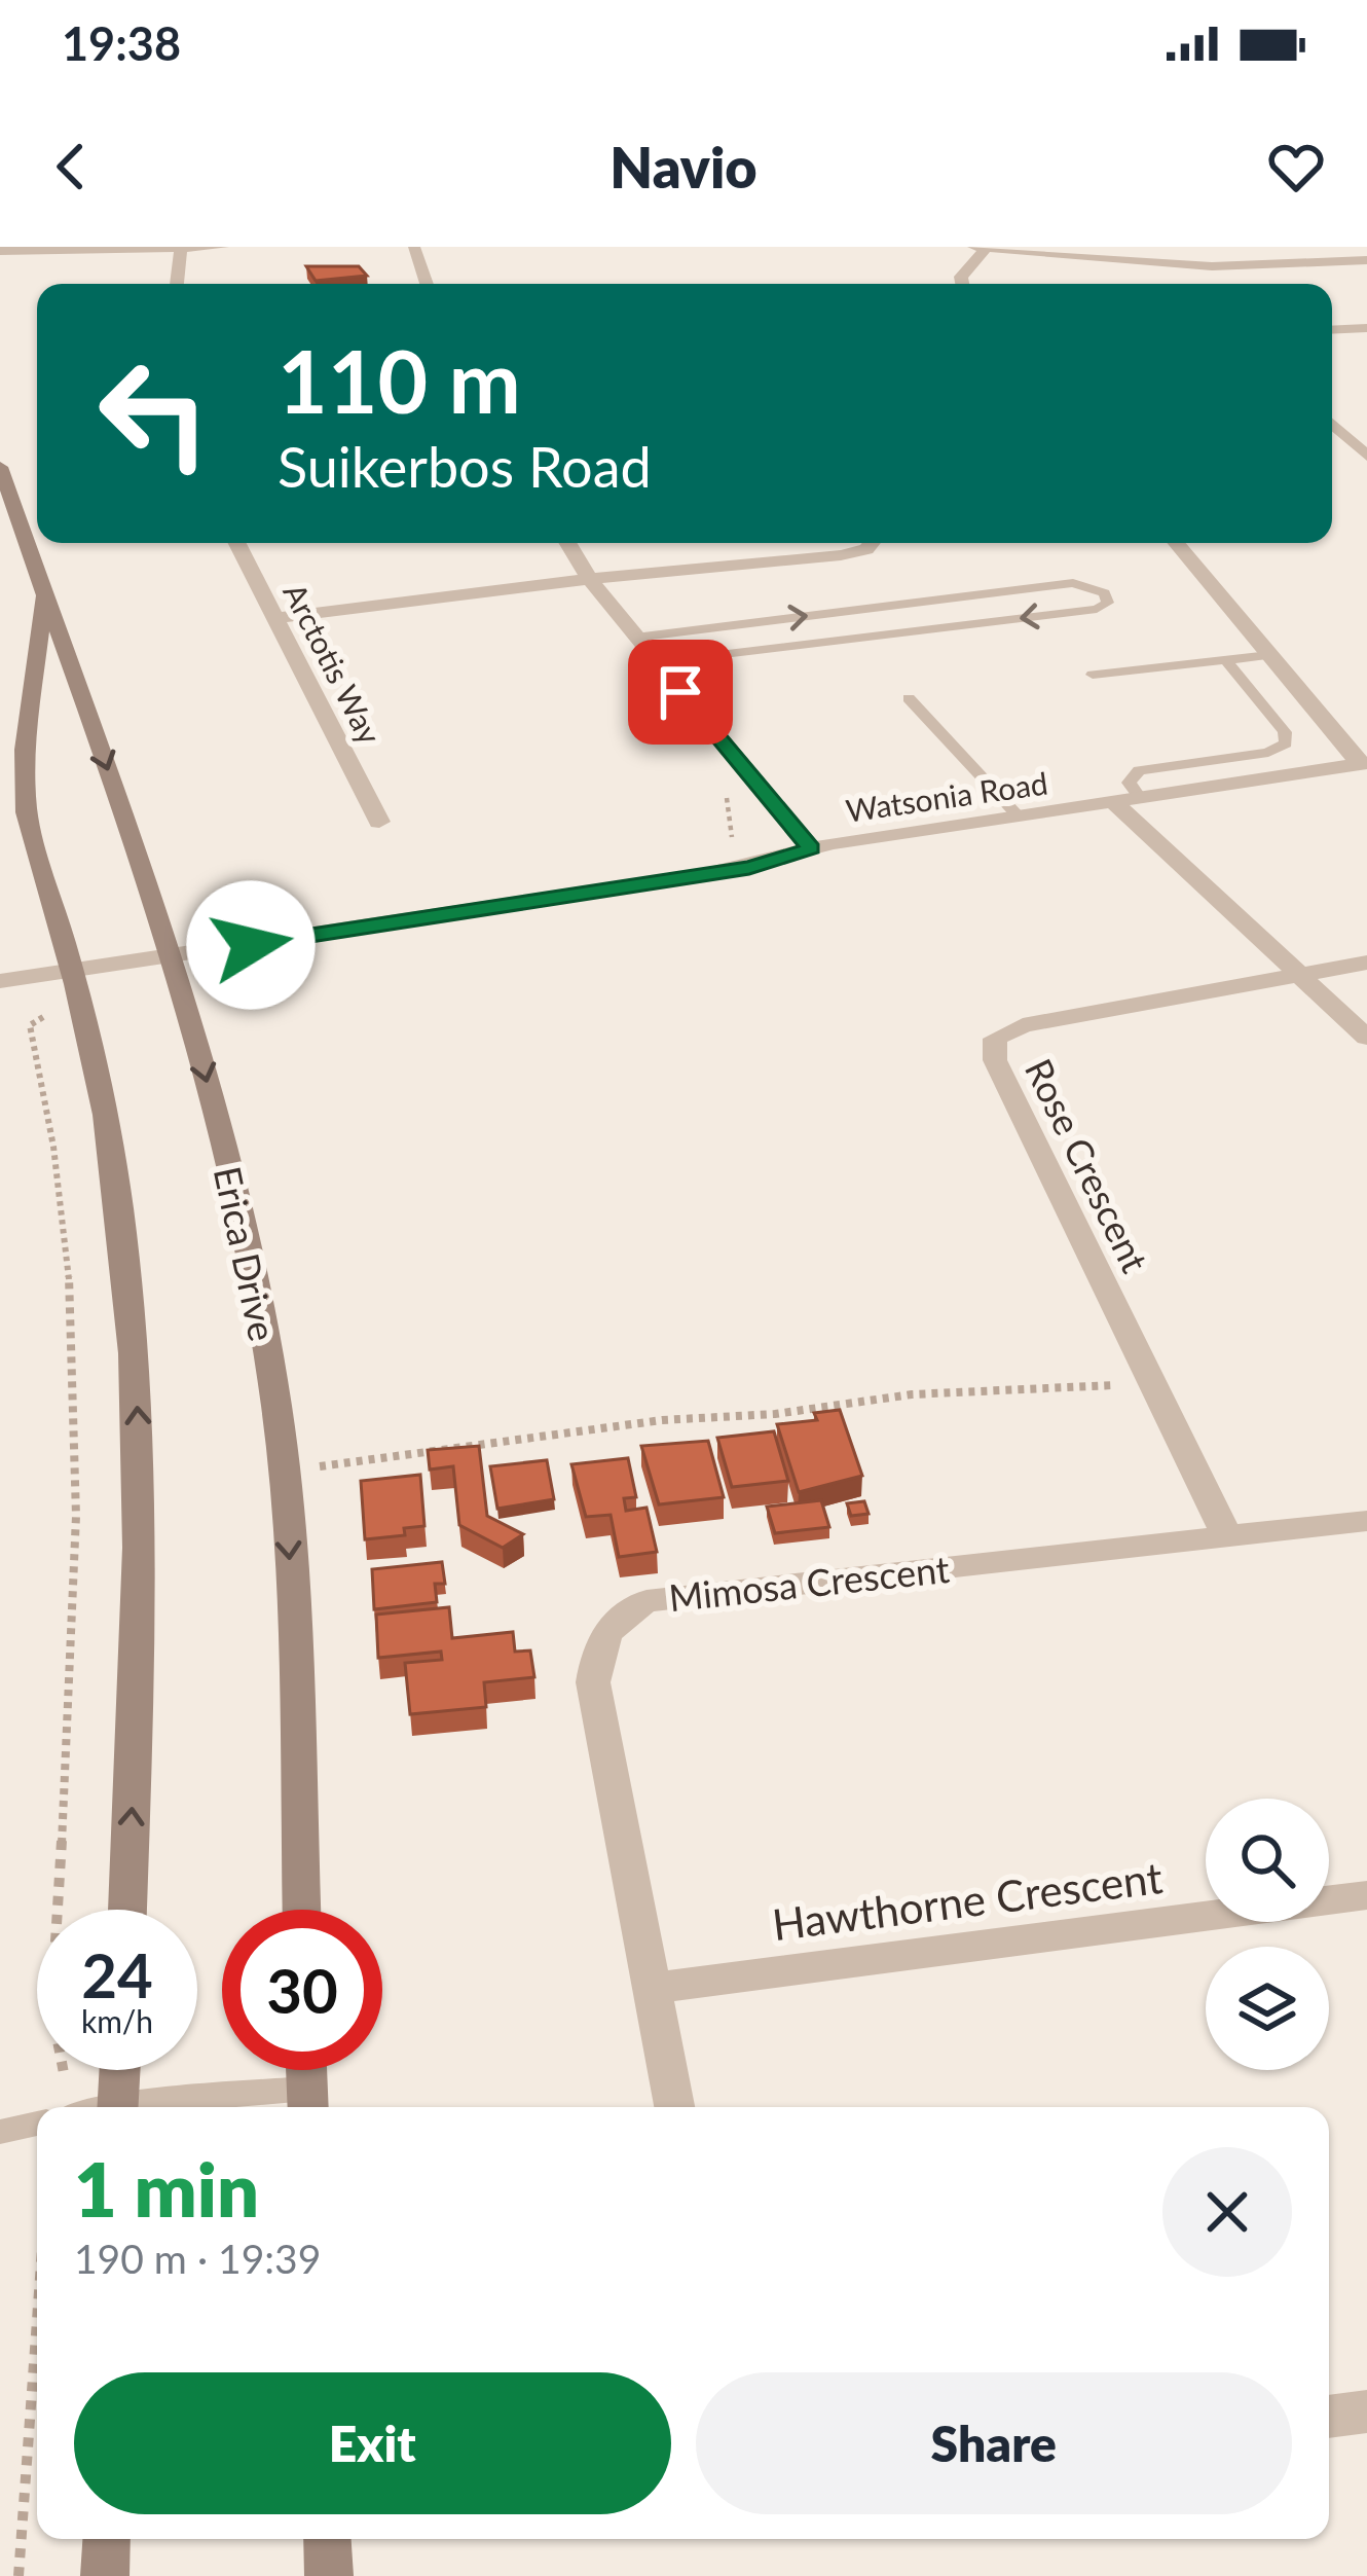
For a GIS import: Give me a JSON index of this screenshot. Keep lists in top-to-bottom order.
{
  "streets": {
    "main road": ["Erica Drive"],
    "street": [
      "Arctotis Way",
      "Watsonia Road",
      "Rose Crescent",
      "Mimosa Crescent",
      "Hawthorne Crescent"
    ]
  },
  "crossings": [
    ["Watsonia Road", "Erica Drive"],
    ["Rose Crescent", "Mimosa Crescent"],
    ["Mimosa Crescent", "Hawthorne Crescent"]
  ],
  "page": {
    "status": "19:38",
    "header": "Navio",
    "turn": ["110 m", "Suikerbos Road"],
    "speed": "24 km/h",
    "limit": "30",
    "heading": ["1 min", "190 m · 19:39"],
    "buttons": ["Exit", "Share"]
  }
}
